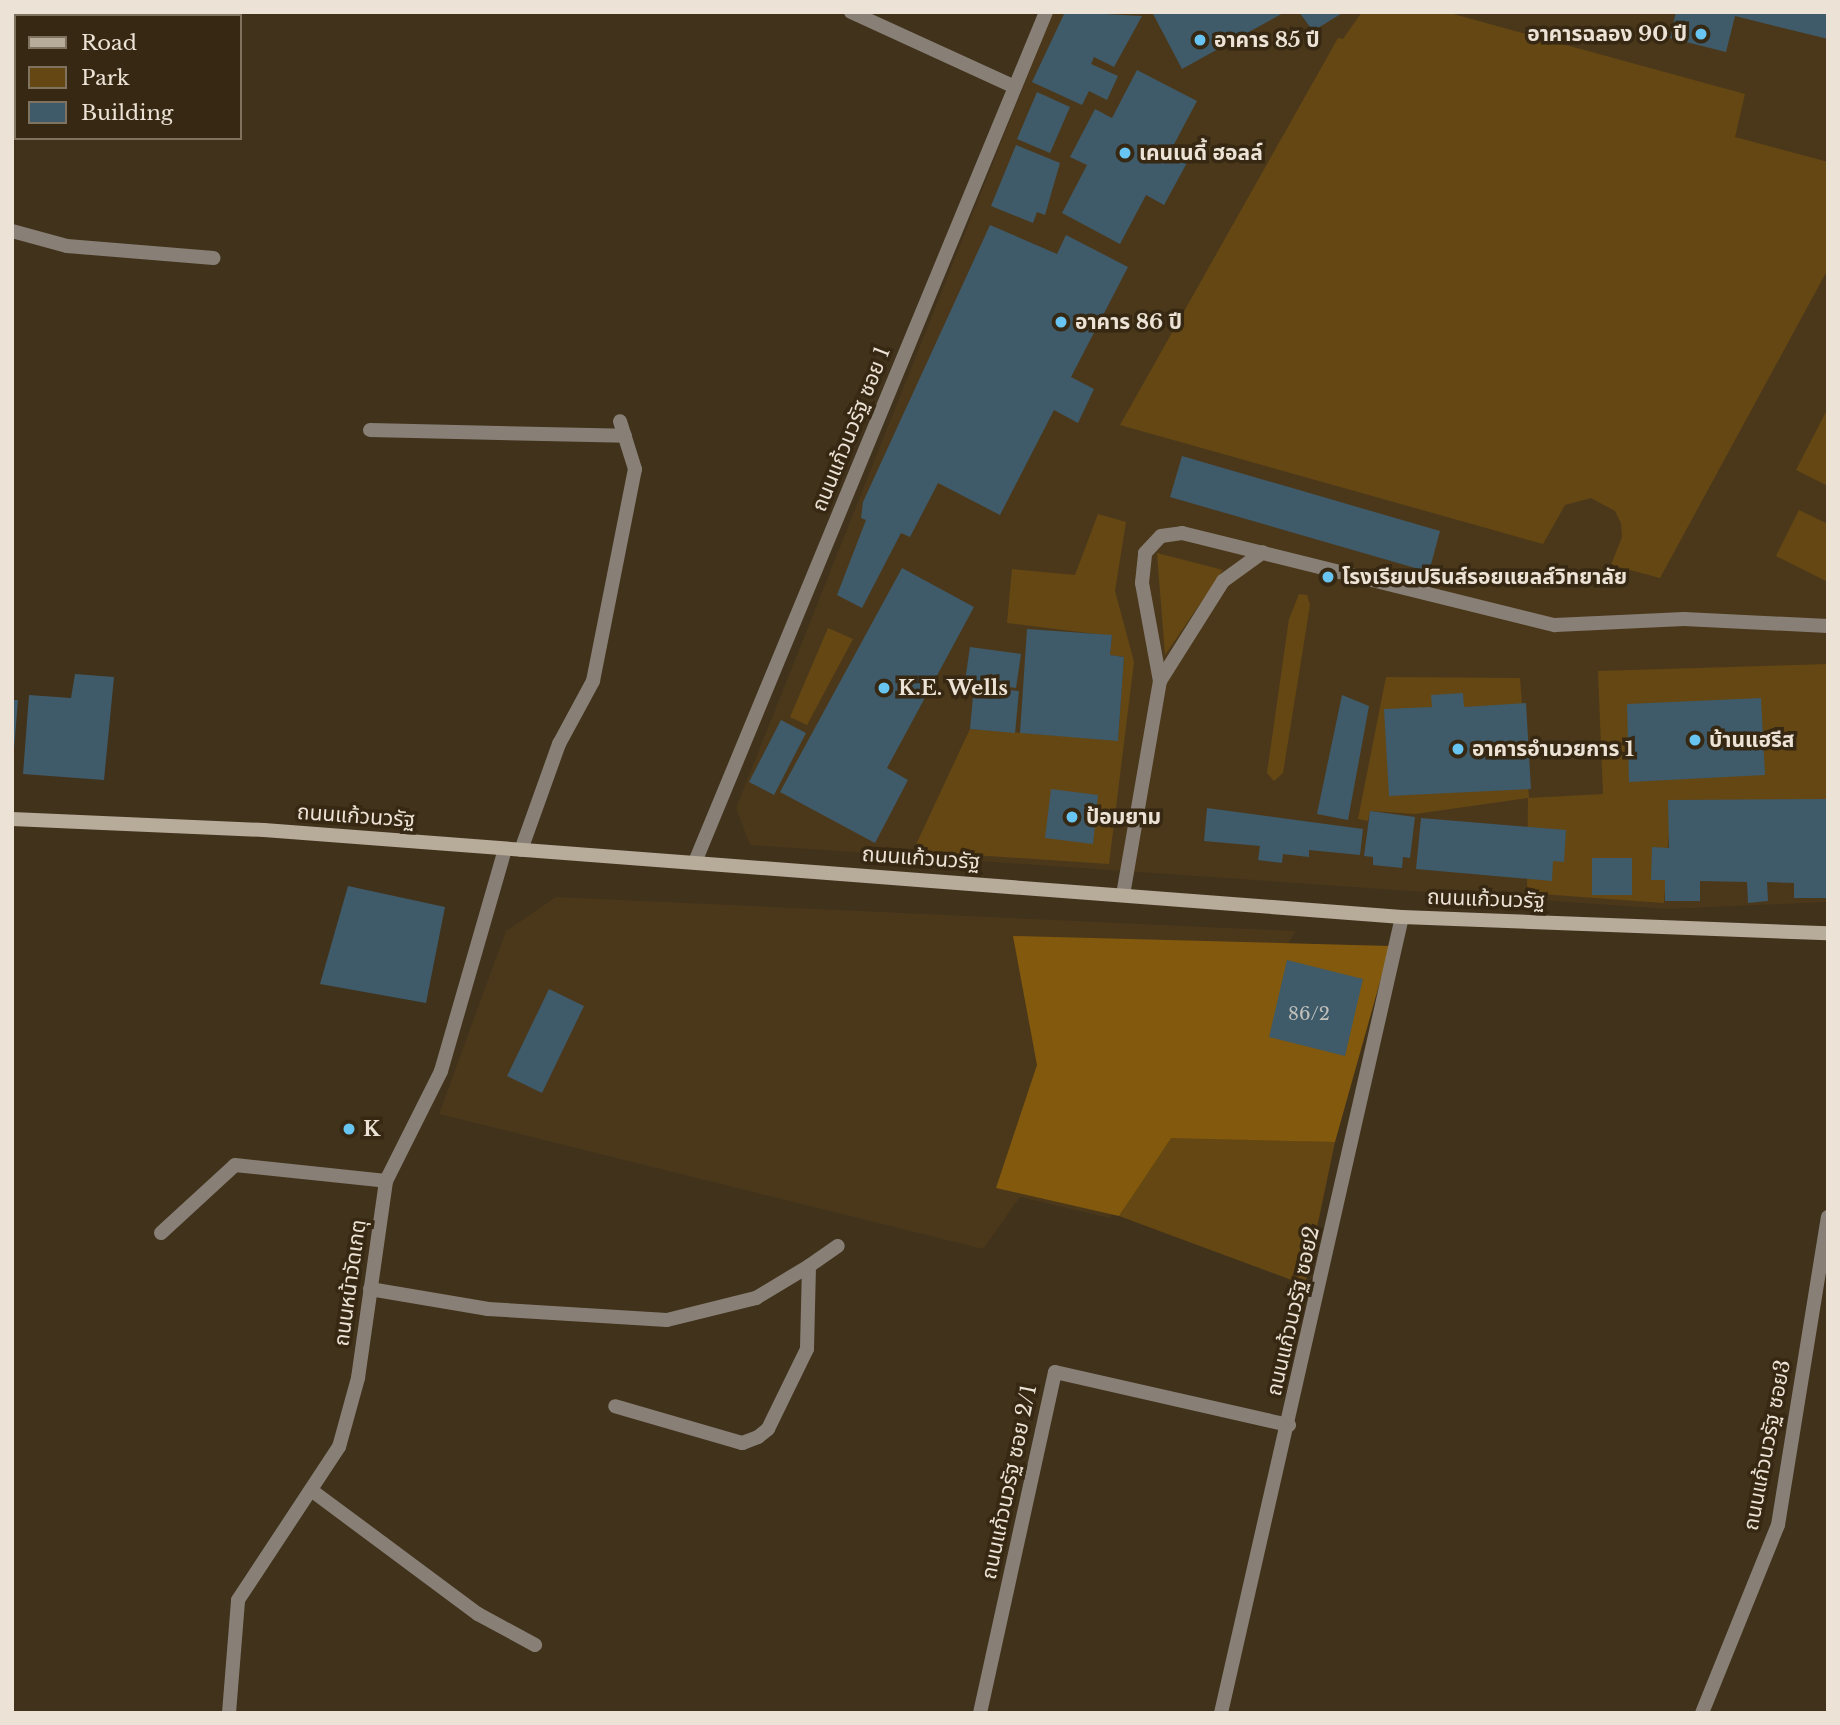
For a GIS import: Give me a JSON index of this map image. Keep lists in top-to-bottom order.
{
  "streets": {
    "street": [
      "ถนนแก้วนวรัฐ ซอย 1",
      "ถนนแก้วนวรัฐ",
      "ถนนหน้าวัดเกตุ",
      "ถนนแก้วนวรัฐ ซอย2",
      "ถนนแก้วนวรัฐ ซอย3",
      "ถนนแก้วนวรัฐ ซอย 2/1"
    ]
  },
  "crossings": [
    ["ถนนแก้วนวรัฐ ซอย 1", "ถนนแก้วนวรัฐ"],
    ["ถนนแก้วนวรัฐ", "ถนนหน้าวัดเกตุ"],
    ["ถนนแก้วนวรัฐ", "ถนนแก้วนวรัฐ ซอย2"],
    ["ถนนแก้วนวรัฐ ซอย2", "ถนนแก้วนวรัฐ ซอย 2/1"]
  ],
  "places": [
    "อาคารฉลอง 90 ปี",
    "อาคาร 85 ปี",
    "เคนเนดี้ ฮอลล์",
    "อาคาร 86 ปี",
    "โรงเรียนปรินส์รอยแยลส์วิทยาลัย",
    "K.E. Wells",
    "บ้านแฮรีส",
    "อาคารอำนวยการ 1",
    "ป้อมยาม",
    "K"
  ],
  "house_numbers": ["86/2"],
  "legend": ["Road", "Park", "Building"]
}
